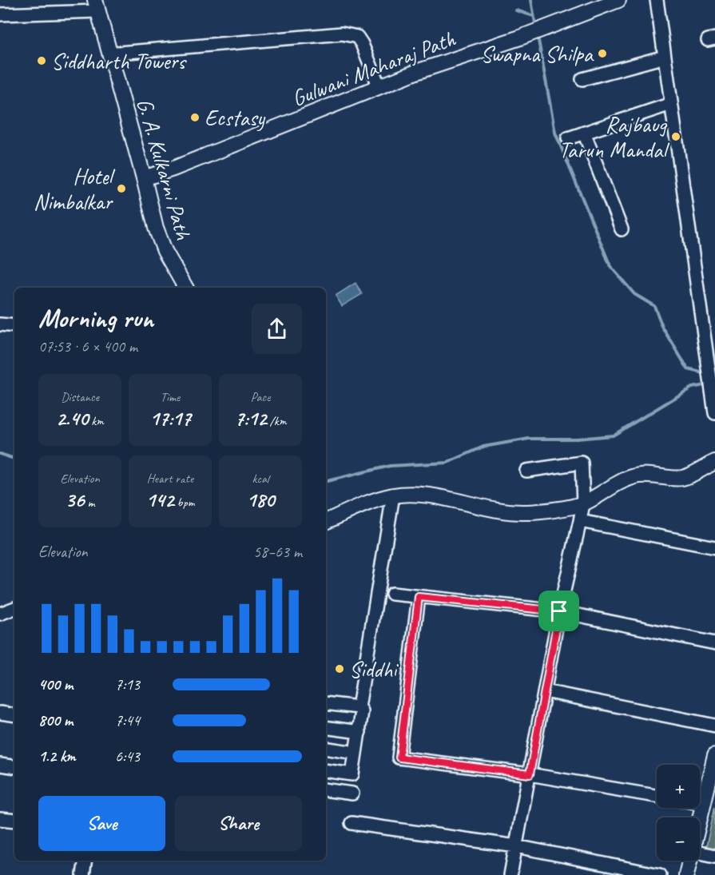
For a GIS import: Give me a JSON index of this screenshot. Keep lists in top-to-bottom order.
{
  "streets": {
    "street": ["Gulwani Maharaj Path", "G. A. Kulkarni Path"]
  },
  "crossings": [
    ["Gulwani Maharaj Path", "G. A. Kulkarni Path"]
  ],
  "places": [
    "Swapna Shilpa",
    "Siddharth Towers",
    "Ecstasy",
    "Rajbaug Tarun Mandal",
    "Hotel Nimbalkar",
    "Siddhi"
  ],
  "page": {
    "heading": ["Morning run", "07:53 · 6 × 400 m"],
    "stats": [
      ["Distance", "2.40 km"],
      ["Time", "17:17"],
      ["Pace", "7:12 /km"],
      ["Elevation", "36 m"],
      ["Heart rate", "142 bpm"],
      ["kcal", "180"]
    ],
    "chart": ["Elevation", "58–63 m"],
    "list": [
      {
        "name": "400 m",
        "note": "7:13"
      },
      {
        "name": "800 m",
        "note": "7:44"
      },
      {
        "name": "1.2 km",
        "note": "6:43"
      }
    ],
    "map_buttons": ["+", "−"],
    "buttons": ["Save", "Share"]
  }
}
